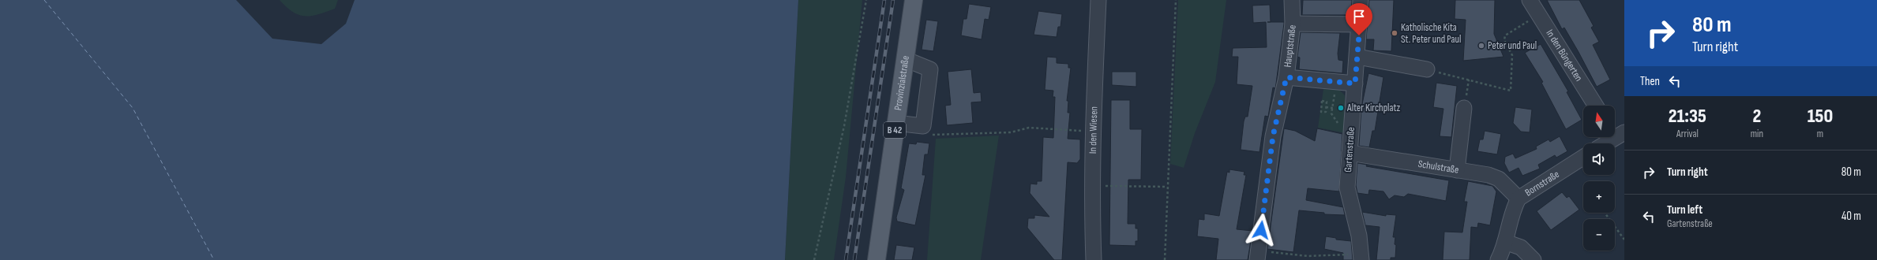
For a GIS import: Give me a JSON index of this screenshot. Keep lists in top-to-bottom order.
{
  "streets": {
    "main road": ["Provinzialstraße", "B 42"],
    "street": [
      "Hauptstraße",
      "In den Büngerten",
      "In den Wiesen",
      "Gartenstraße",
      "Schulstraße",
      "Bornstraße"
    ]
  },
  "crossings": [
    ["Gartenstraße", "Schulstraße"],
    ["Schulstraße", "Bornstraße"]
  ],
  "places": ["Katholische Kita St. Peter und Paul", "Peter und Paul", "Alter Kirchplatz"],
  "north": "top",
  "page": {
    "turn": ["80 m", "Turn right"],
    "then": "Then",
    "eta": [
      "21:35",
      "Arrival",
      "2",
      "min",
      "150",
      "m"
    ],
    "map_buttons": ["+", "−"],
    "list": [
      {
        "name": "Turn right",
        "value": "80 m"
      },
      {
        "name": "Turn left",
        "note": "Gartenstraße",
        "value": "40 m"
      }
    ]
  }
}
